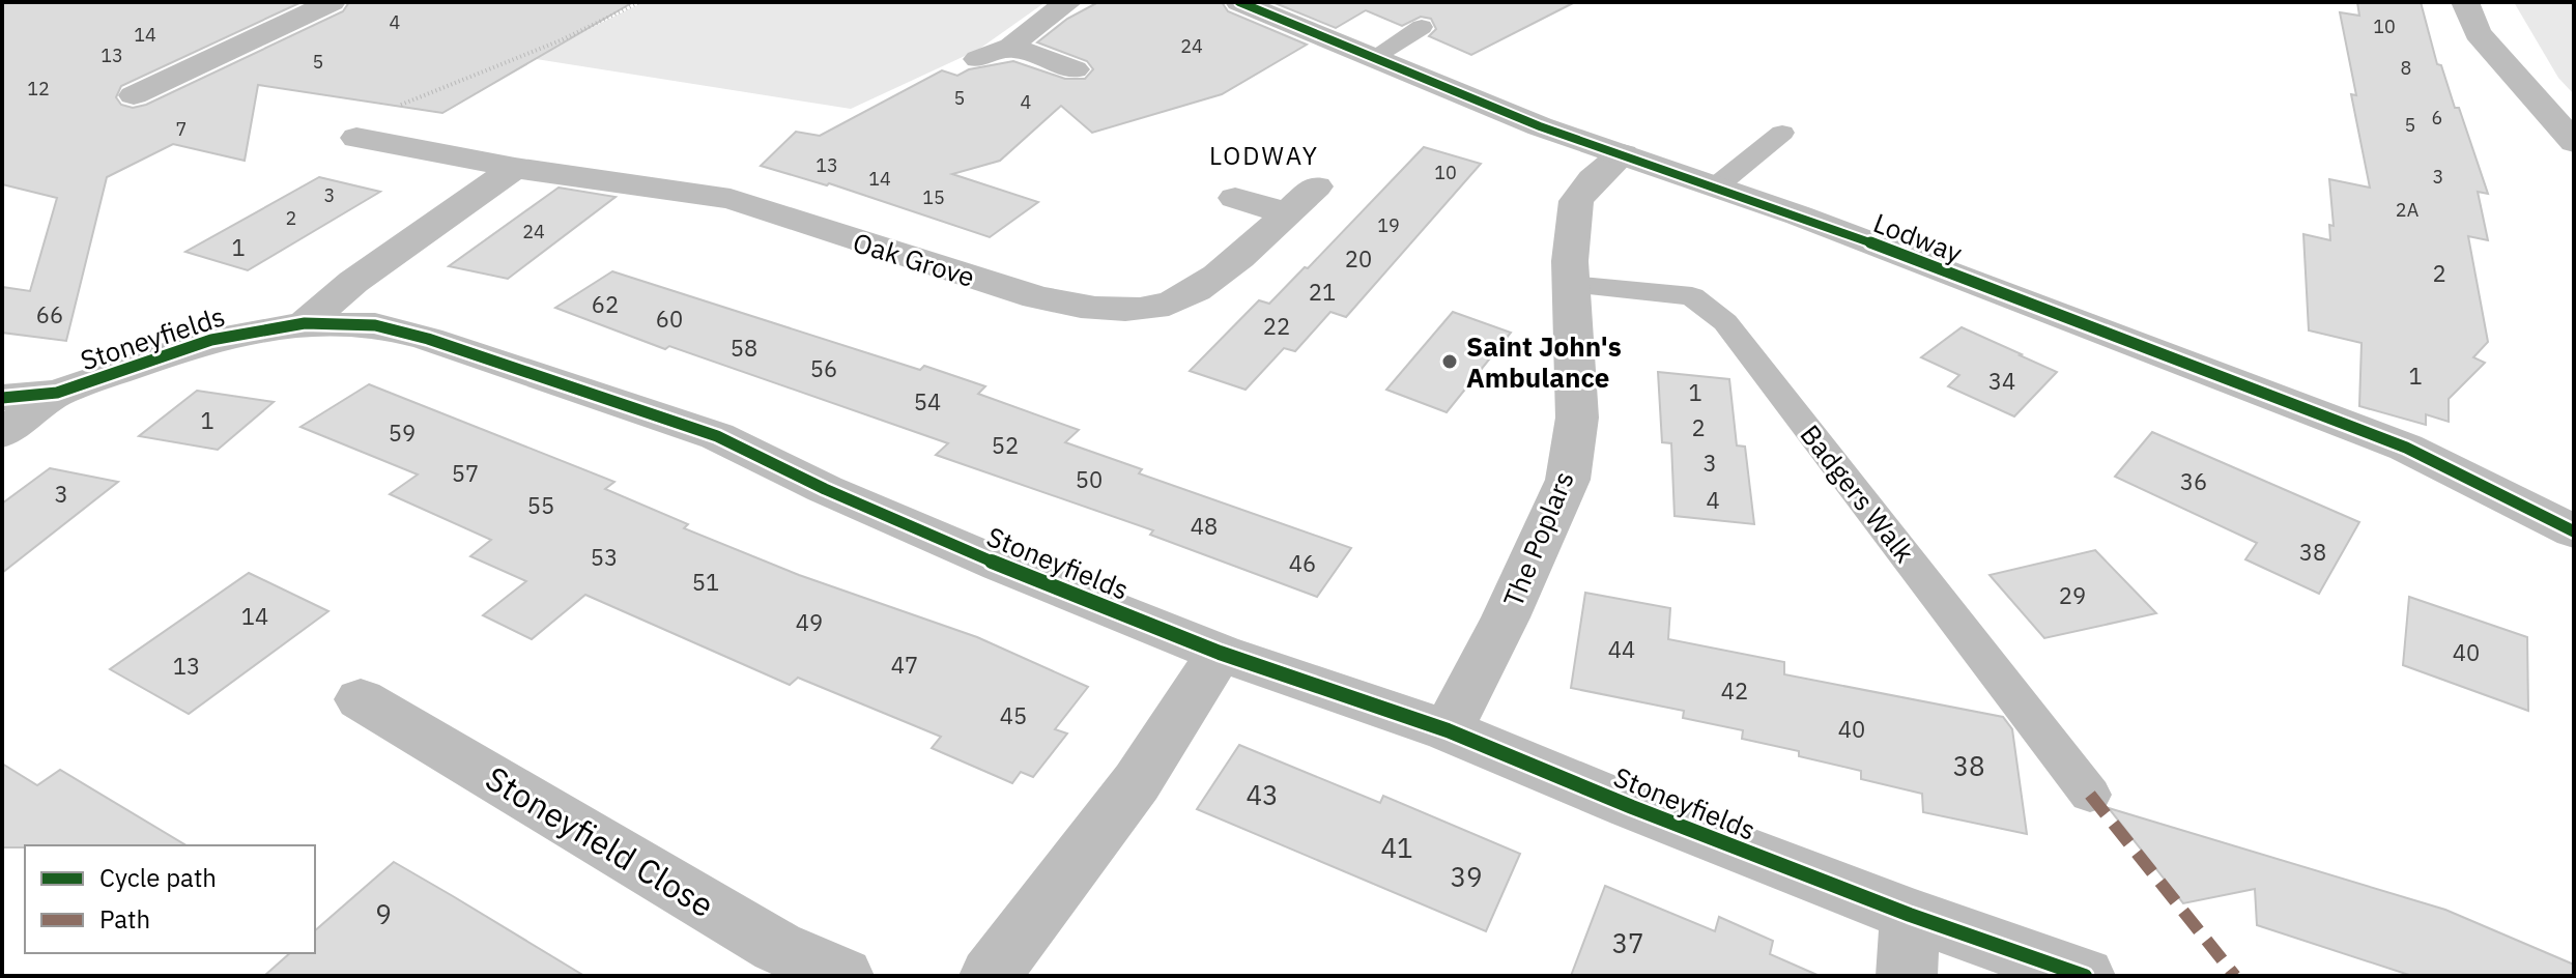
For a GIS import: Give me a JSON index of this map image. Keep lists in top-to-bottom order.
{
  "streets": {
    "street": [
      "Lodway",
      "Oak Grove",
      "Stoneyfields",
      "The Poplars",
      "Stoneyfield Close"
    ],
    "lane": ["Badgers Walk"]
  },
  "crossings": [
    ["Lodway", "The Poplars"],
    ["Stoneyfields", "The Poplars"],
    ["Badgers Walk", "The Poplars"]
  ],
  "districts": ["LODWAY"],
  "places": ["Saint John's Ambulance"],
  "house_numbers": [
    "4",
    "10",
    "14",
    "24",
    "13",
    "5",
    "8",
    "12",
    "5",
    "4",
    "6",
    "5",
    "7",
    "13",
    "10",
    "3",
    "14",
    "3",
    "15",
    "2A",
    "2",
    "19",
    "24",
    "1",
    "20",
    "2",
    "21",
    "62",
    "66",
    "60",
    "22",
    "58",
    "56",
    "1",
    "34",
    "1",
    "54",
    "1",
    "2",
    "59",
    "52",
    "3",
    "57",
    "50",
    "36",
    "3",
    "4",
    "55",
    "48",
    "38",
    "53",
    "46",
    "51",
    "29",
    "14",
    "49",
    "44",
    "40",
    "47",
    "13",
    "42",
    "45",
    "40",
    "38",
    "43",
    "41",
    "39",
    "9",
    "37"
  ],
  "legend": ["Cycle path", "Path"]
}
